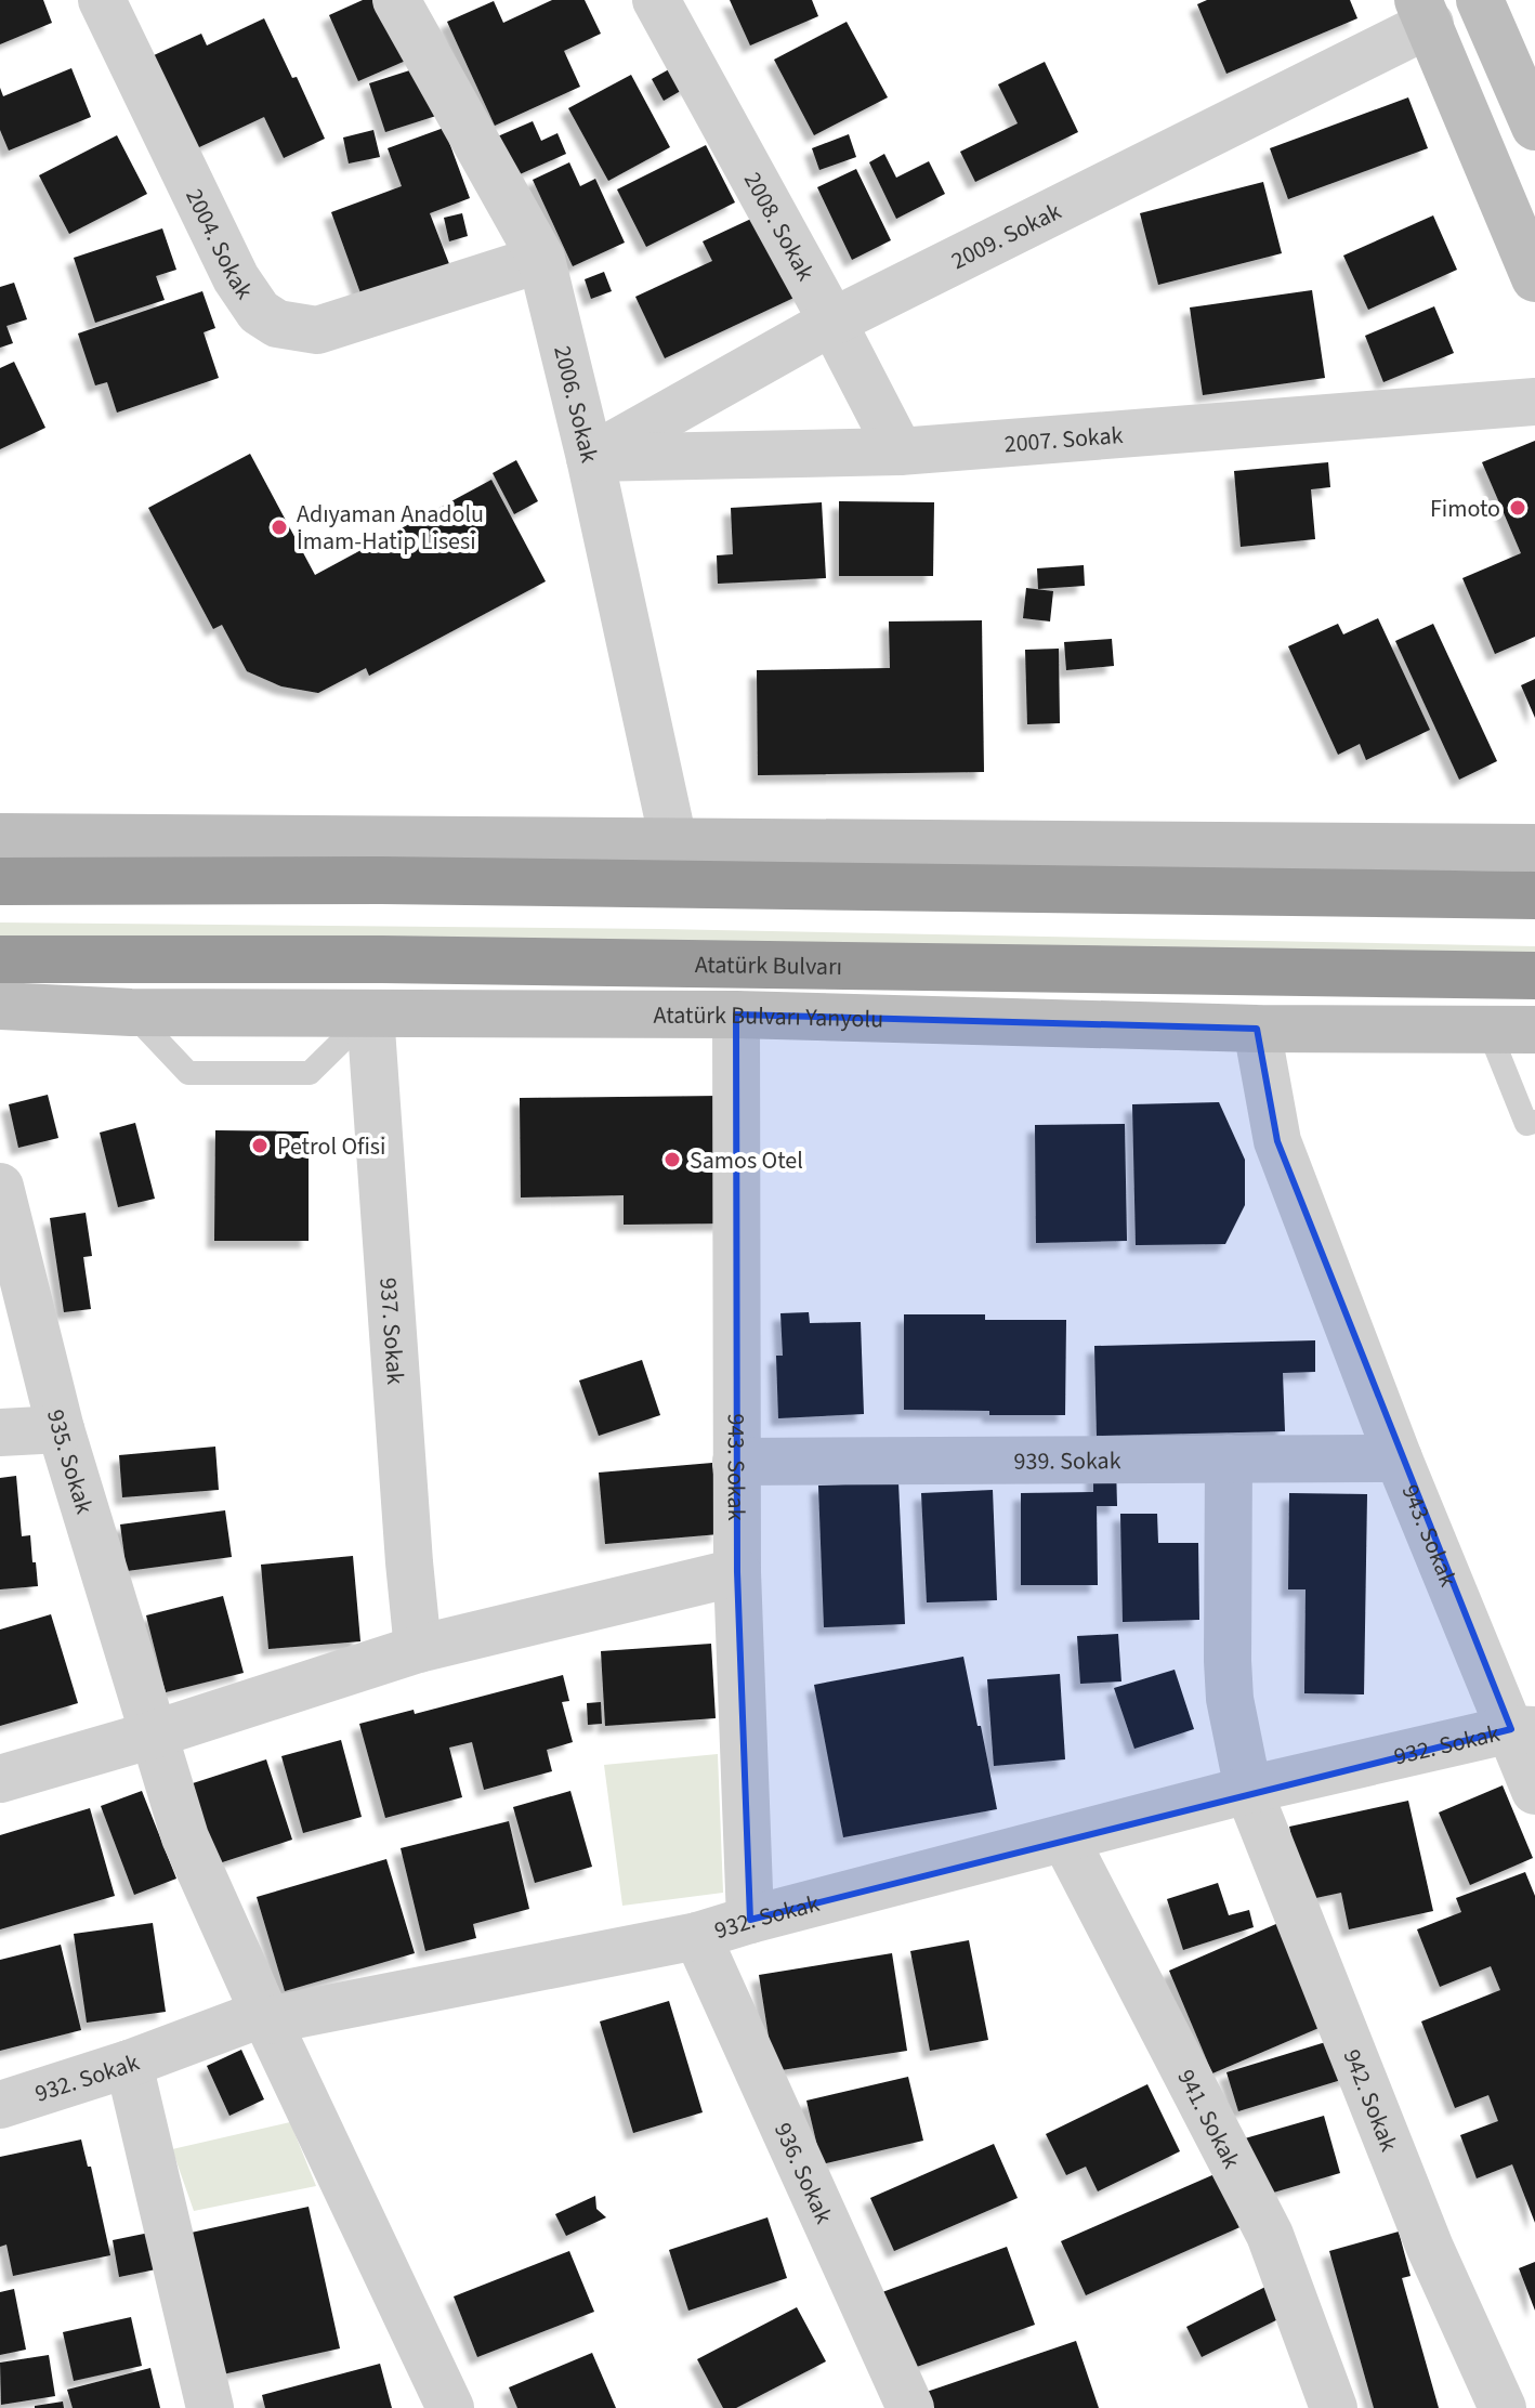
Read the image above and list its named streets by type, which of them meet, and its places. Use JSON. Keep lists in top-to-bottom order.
{
  "streets": {
    "highway": ["Atatürk Bulvarı"],
    "street": [
      "2008. Sokak",
      "2009. Sokak",
      "2004. Sokak",
      "2006. Sokak",
      "2007. Sokak",
      "Atatürk Bulvarı Yanyolu",
      "937. Sokak",
      "939. Sokak",
      "935. Sokak",
      "943. Sokak",
      "932. Sokak",
      "942. Sokak",
      "941. Sokak",
      "936. Sokak"
    ]
  },
  "crossings": [
    ["2008. Sokak", "2009. Sokak"],
    ["2008. Sokak", "2007. Sokak"],
    ["2009. Sokak", "2006. Sokak"],
    ["2009. Sokak", "2007. Sokak"],
    ["2004. Sokak", "2006. Sokak"],
    ["2006. Sokak", "2007. Sokak"],
    ["Atatürk Bulvarı Yanyolu", "937. Sokak"],
    ["Atatürk Bulvarı Yanyolu", "943. Sokak"],
    ["939. Sokak", "943. Sokak"],
    ["939. Sokak", "942. Sokak"],
    ["935. Sokak", "932. Sokak"],
    ["943. Sokak", "932. Sokak"],
    ["932. Sokak", "942. Sokak"],
    ["932. Sokak", "941. Sokak"],
    ["932. Sokak", "936. Sokak"]
  ],
  "places": [
    "Fimoto",
    "Adıyaman Anadolu İmam-Hatip Lisesi",
    "Petrol Ofisi",
    "Samos Otel"
  ]
}
